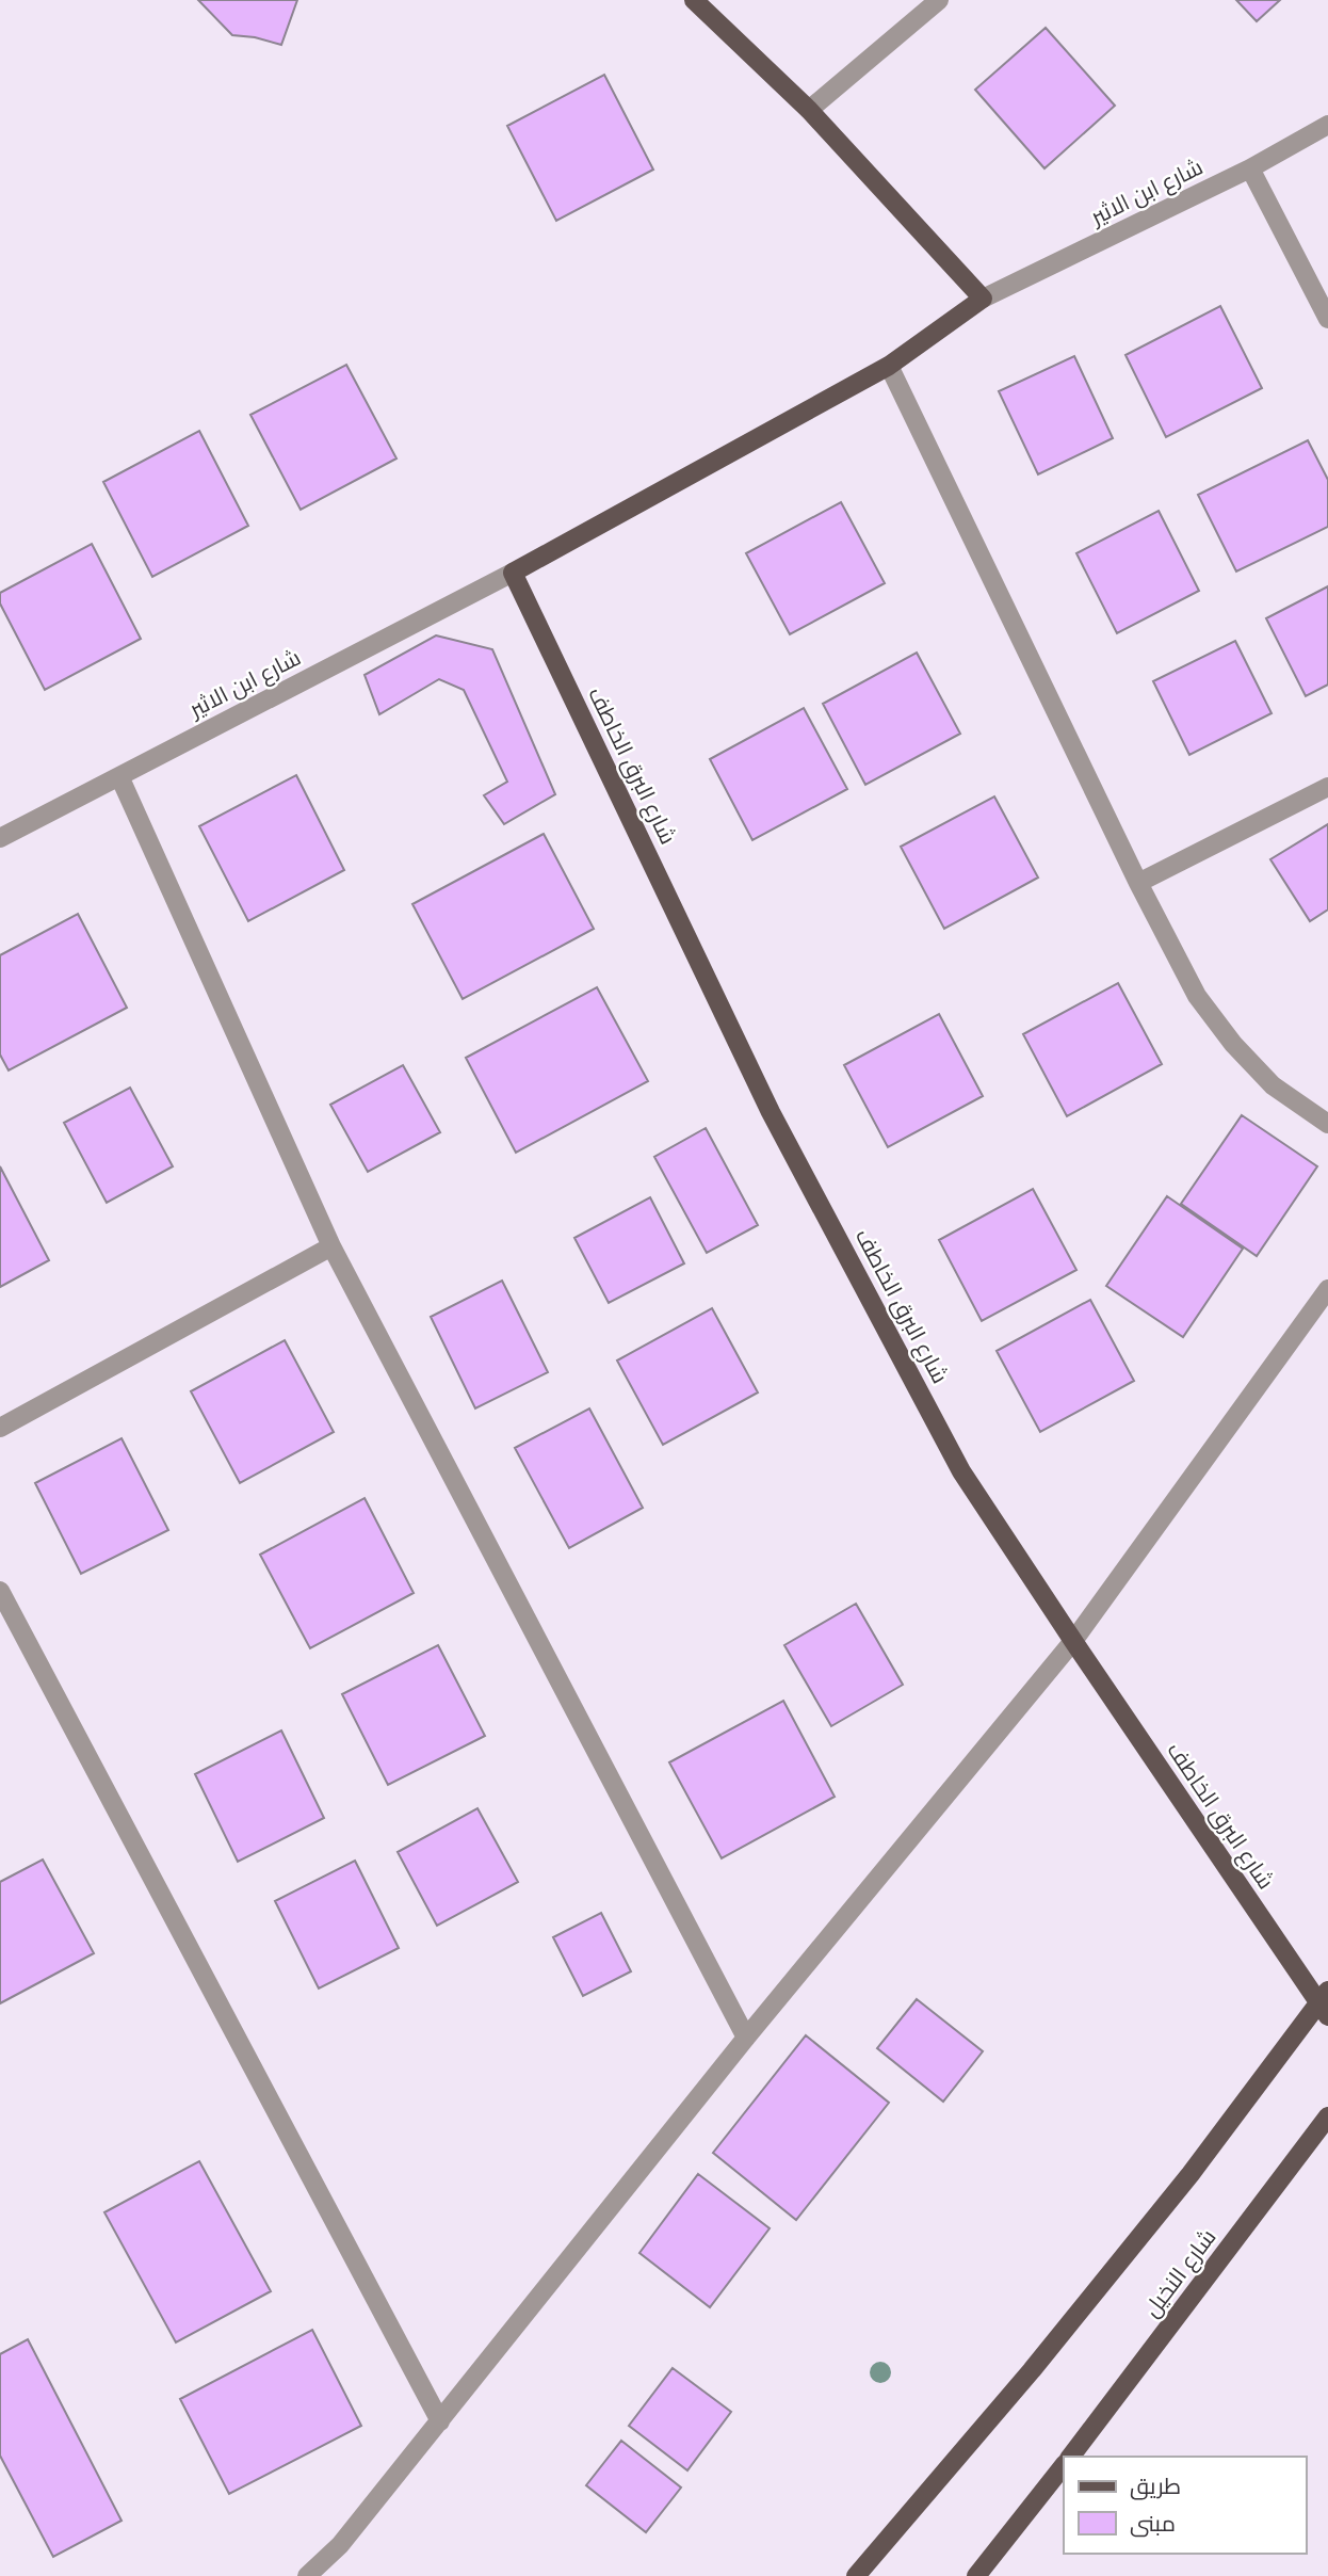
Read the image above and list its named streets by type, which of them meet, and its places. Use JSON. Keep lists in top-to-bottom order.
{
  "streets": {
    "main road": ["شارع البرق الخاطف", "شارع النخيل"],
    "street": ["شارع ابن الاثير"]
  },
  "crossings": [
    ["شارع ابن الاثير", "شارع البرق الخاطف"]
  ],
  "legend": ["طريق", "مبنى"]
}
